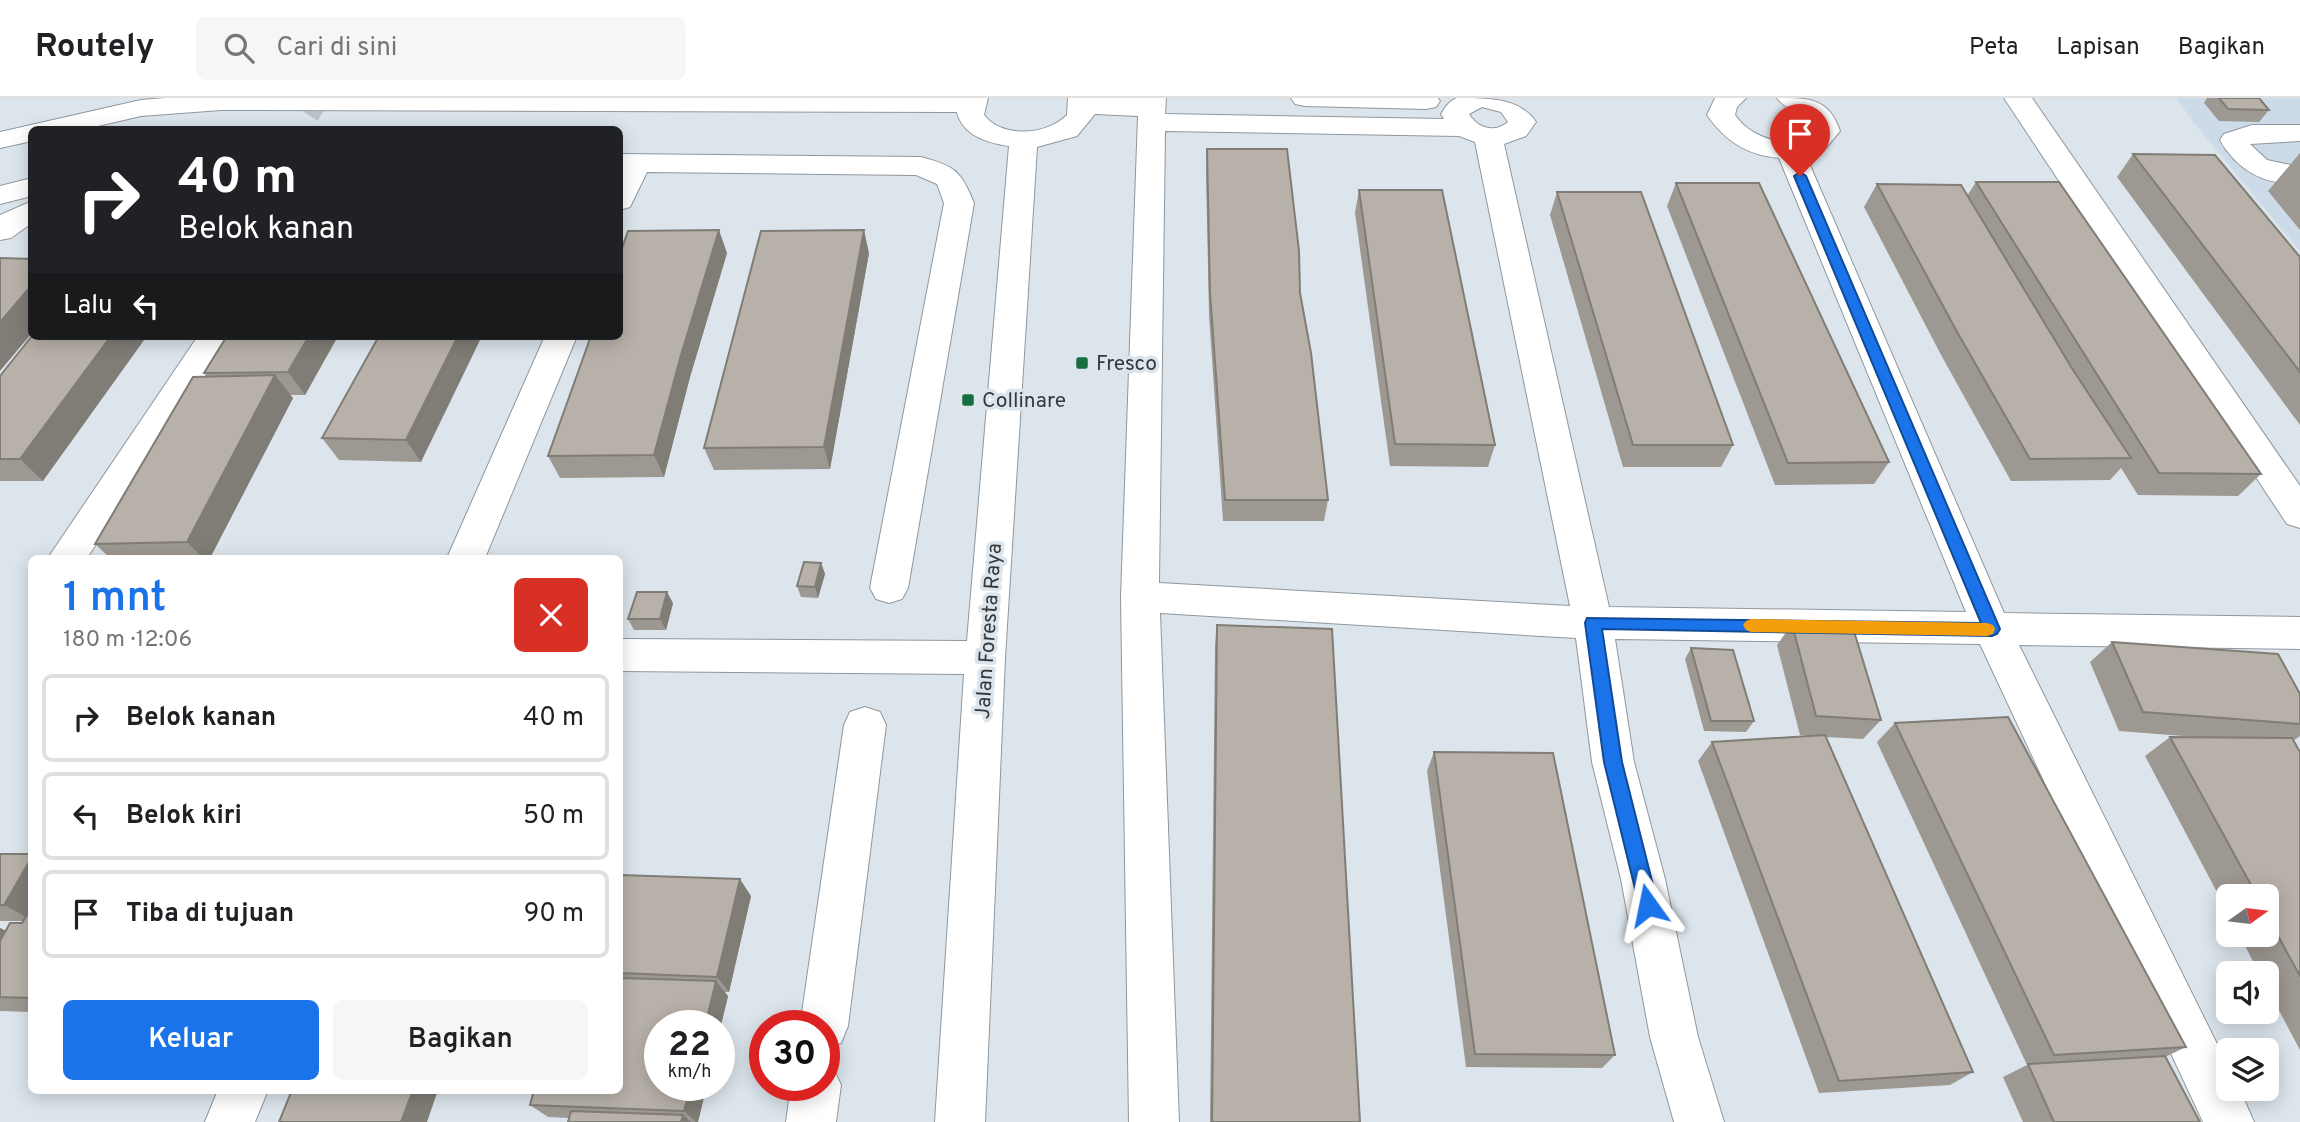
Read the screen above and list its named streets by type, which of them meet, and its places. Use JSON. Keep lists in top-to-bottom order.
{
  "streets": {
    "street": ["Jalan Foresta Raya"]
  },
  "places": {
    "transit": ["Fresco", "Collinare"]
  },
  "north": "right",
  "page": {
    "header": "Routely",
    "search": "Cari di sini",
    "nav": ["Peta", "Lapisan", "Bagikan"],
    "turn": ["40 m", "Belok kanan"],
    "then": "Lalu",
    "heading": ["1 mnt", "180 m · 12:06"],
    "list": [
      {
        "name": "Belok kanan",
        "value": "40 m"
      },
      {
        "name": "Belok kiri",
        "value": "50 m"
      },
      {
        "name": "Tiba di tujuan",
        "value": "90 m"
      }
    ],
    "buttons": ["Keluar", "Bagikan"],
    "speed": "22 km/h",
    "limit": "30"
  }
}
